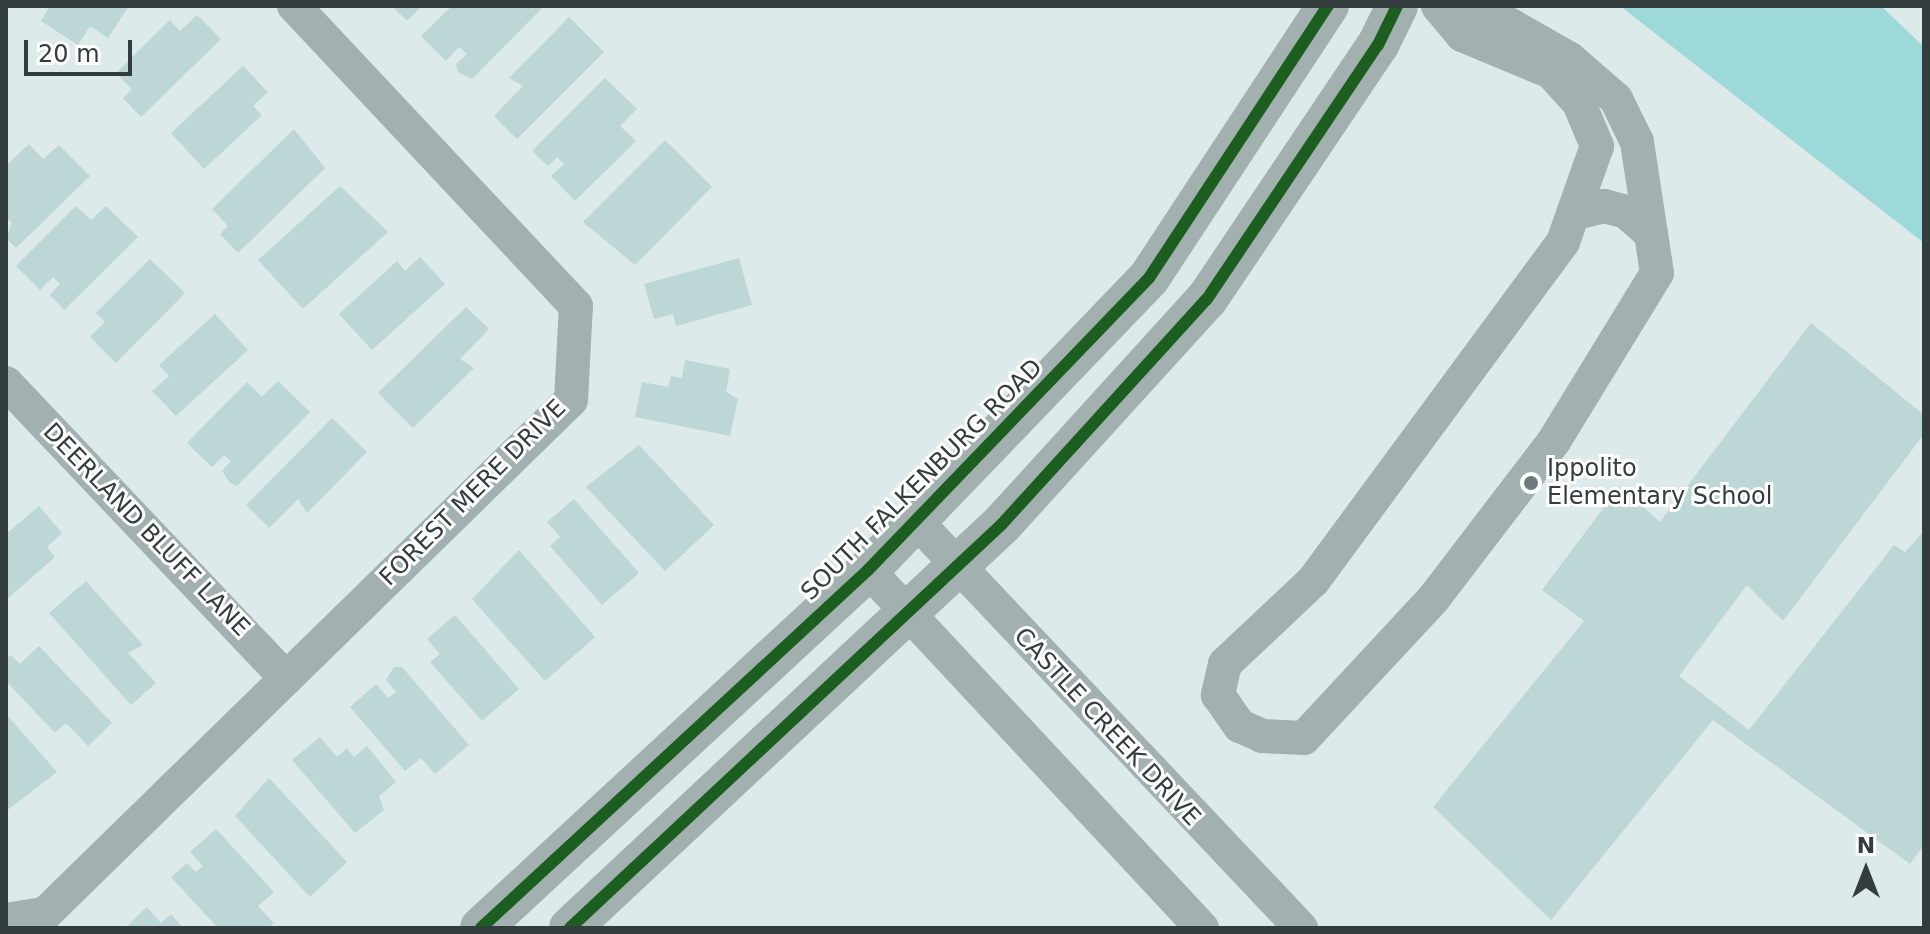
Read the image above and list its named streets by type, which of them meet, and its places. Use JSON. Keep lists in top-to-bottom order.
{
  "streets": {
    "street": [
      "SOUTH FALKENBURG ROAD",
      "FOREST MERE DRIVE",
      "DEERLAND BLUFF LANE",
      "CASTLE CREEK DRIVE"
    ]
  },
  "crossings": [
    ["SOUTH FALKENBURG ROAD", "CASTLE CREEK DRIVE"],
    ["FOREST MERE DRIVE", "DEERLAND BLUFF LANE"]
  ],
  "places": ["Ippolito Elementary School"],
  "scale_bar": "20 m",
  "north": "top"
}
